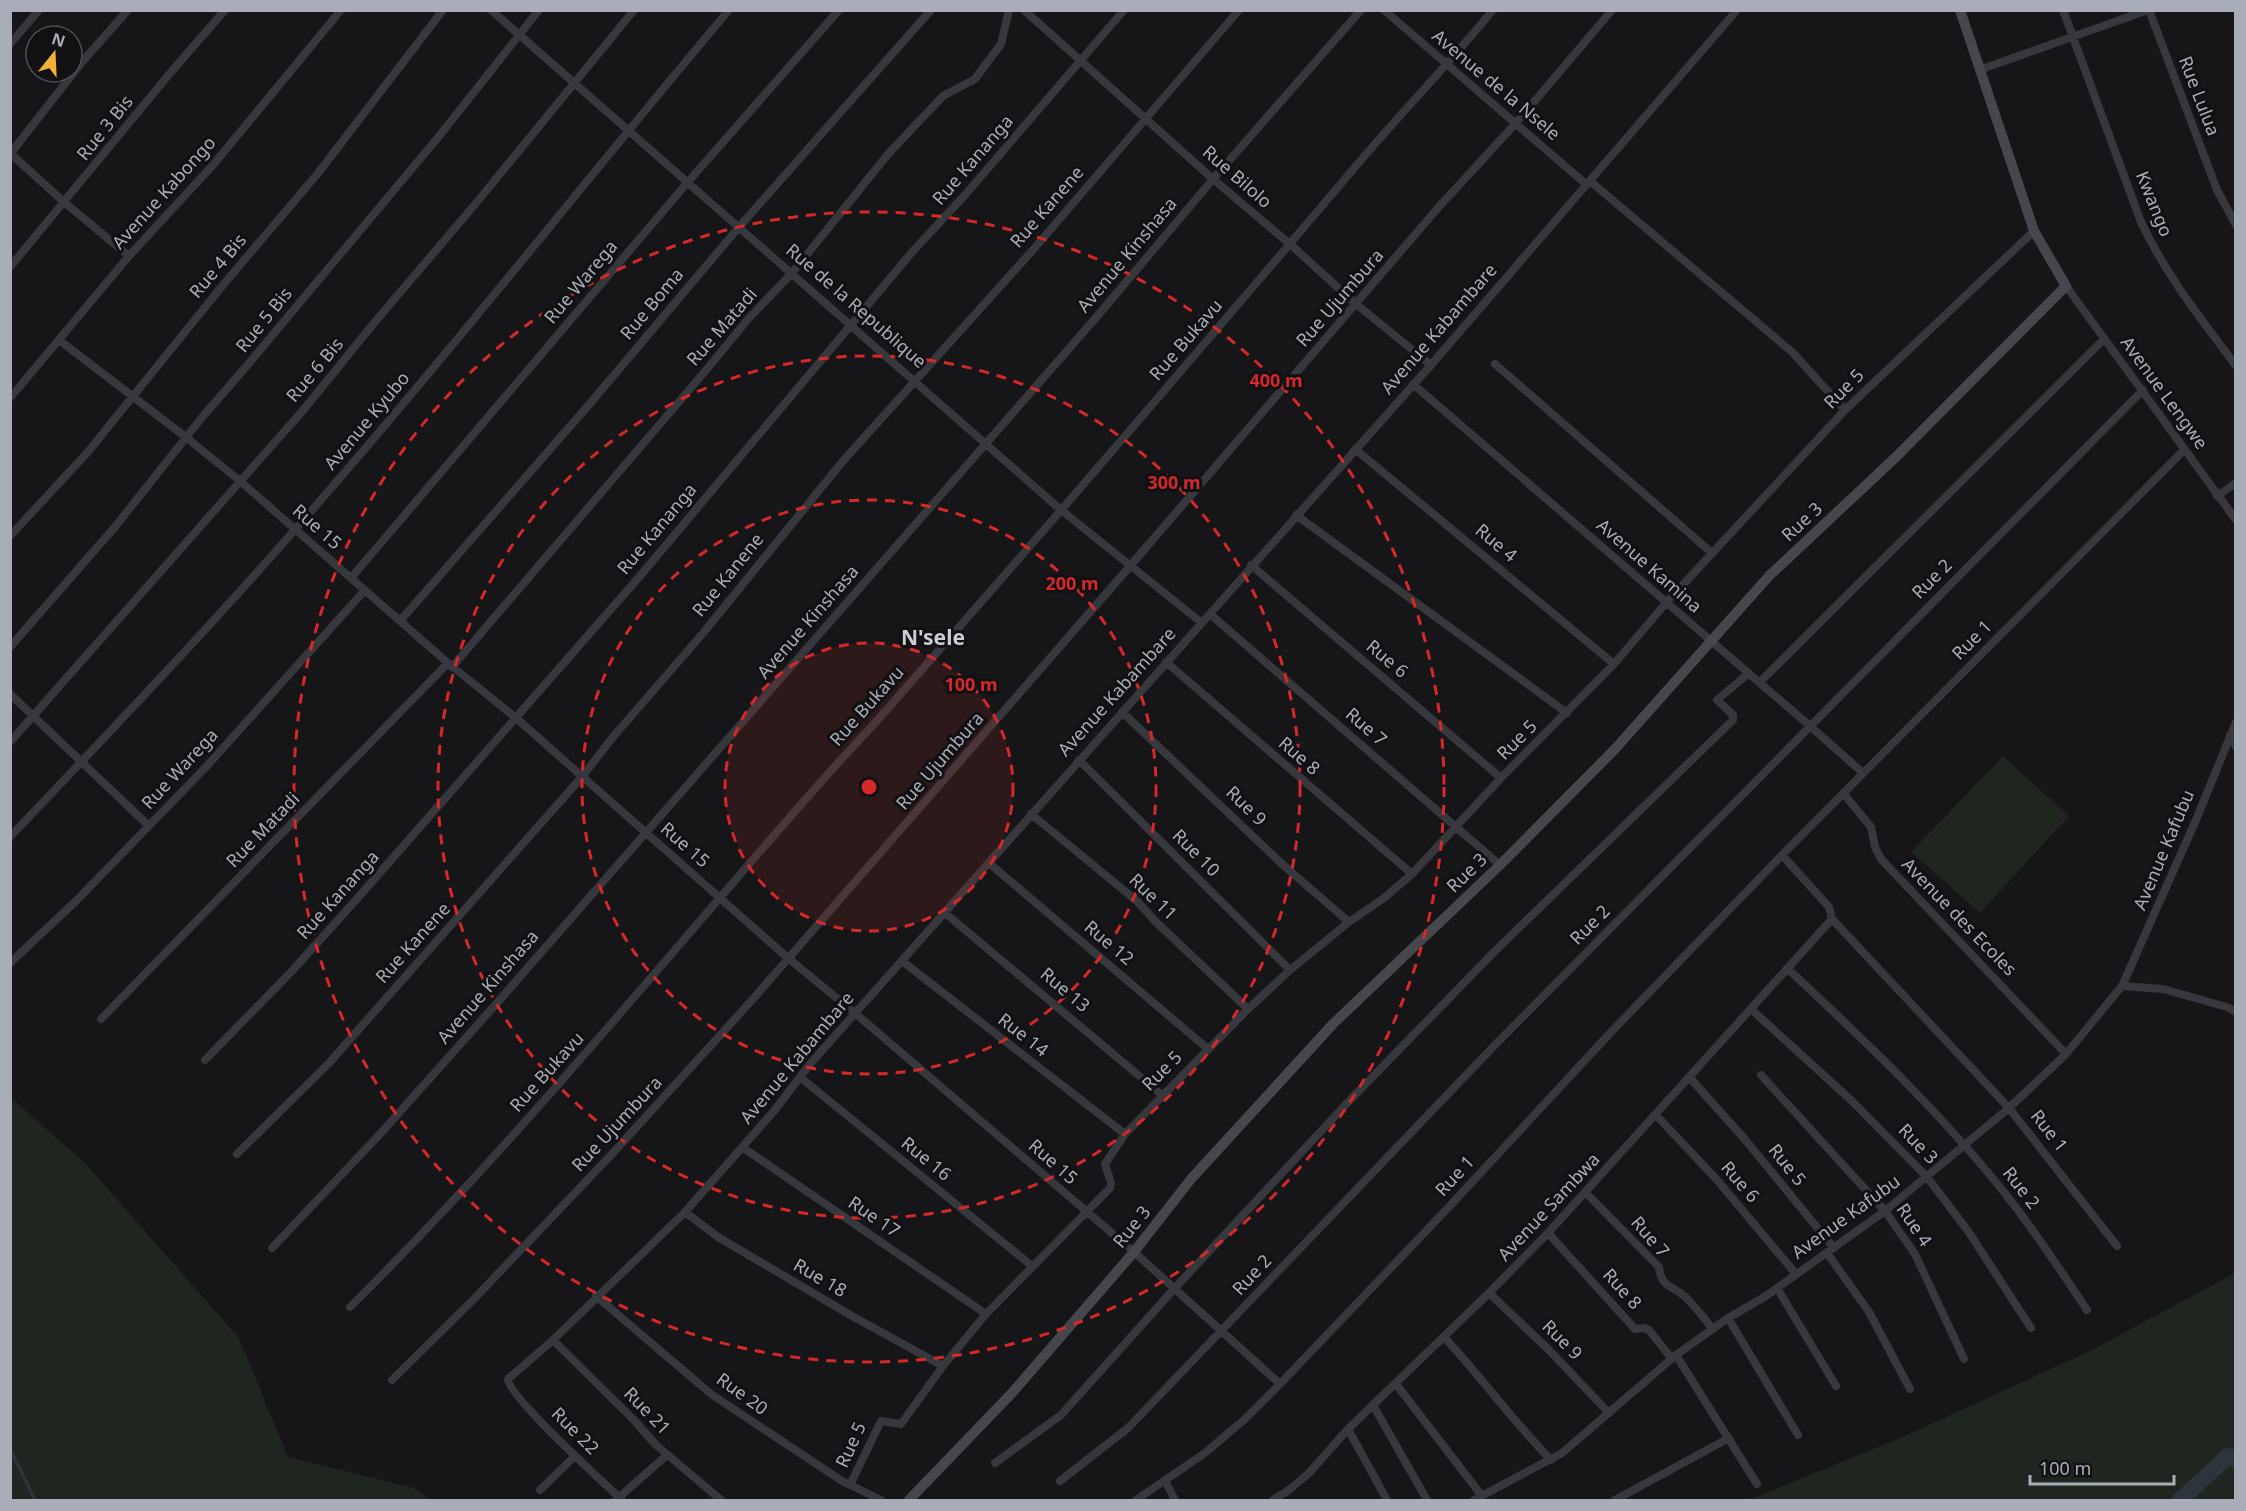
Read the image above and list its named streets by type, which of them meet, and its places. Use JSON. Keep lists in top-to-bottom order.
{
  "streets": {
    "street": [
      "Avenue de la Nsele",
      "Rue Lulua",
      "Rue 3 Bis",
      "Rue Kananga",
      "Rue Bilolo",
      "Avenue Kabongo",
      "Kwango",
      "Rue Kanene",
      "Avenue Kinshasa",
      "Rue 4 Bis",
      "Rue Warega",
      "Rue Ujumbura",
      "Rue Boma",
      "Rue de la Republique",
      "Rue 5 Bis",
      "Rue Matadi",
      "Avenue Kabambare",
      "Rue Bukavu",
      "Rue 6 Bis",
      "Rue 5",
      "Avenue Lengwe",
      "Avenue Kyubo",
      "Rue 3",
      "Rue 15",
      "Rue 4",
      "Avenue Kamina",
      "Rue 2",
      "Rue 1",
      "Rue 6",
      "Rue 7",
      "Rue 8",
      "Rue 9",
      "Avenue Kafubu",
      "Rue 10",
      "Rue 11",
      "Avenue des Ecoles",
      "Rue 12",
      "Rue 13",
      "Rue 14",
      "Rue 16",
      "Avenue Sambwa",
      "Rue 17",
      "Rue 18",
      "Rue 20",
      "Rue 21",
      "Rue 22"
    ]
  },
  "crossings": [
    ["Avenue de la Nsele", "Rue Ujumbura"],
    ["Avenue de la Nsele", "Avenue Kabambare"],
    ["Avenue de la Nsele", "Rue Bukavu"],
    ["Avenue de la Nsele", "Rue 5"],
    ["Rue Kananga", "Rue Bilolo"],
    ["Rue Kananga", "Rue de la Republique"],
    ["Rue Kananga", "Rue 15"],
    ["Rue Bilolo", "Rue Kanene"],
    ["Rue Bilolo", "Avenue Kinshasa"],
    ["Rue Bilolo", "Rue Ujumbura"],
    ["Rue Bilolo", "Avenue Kabambare"],
    ["Rue Bilolo", "Rue Bukavu"],
    ["Avenue Kabongo", "Rue 15"],
    ["Rue Kanene", "Rue de la Republique"],
    ["Rue Kanene", "Rue 15"],
    ["Avenue Kinshasa", "Rue de la Republique"],
    ["Avenue Kinshasa", "Rue 15"],
    ["Rue 4 Bis", "Rue 15"],
    ["Rue Warega", "Rue de la Republique"],
    ["Rue Warega", "Rue 15"],
    ["Rue Ujumbura", "Rue de la Republique"],
    ["Rue Ujumbura", "Rue 15"],
    ["Rue Boma", "Rue de la Republique"],
    ["Rue Boma", "Rue 15"],
    ["Rue de la Republique", "Rue 5 Bis"],
    ["Rue de la Republique", "Rue Matadi"],
    ["Rue de la Republique", "Avenue Kabambare"],
    ["Rue de la Republique", "Rue Bukavu"],
    ["Rue de la Republique", "Rue 6 Bis"],
    ["Rue de la Republique", "Avenue Kyubo"],
    ["Rue 5 Bis", "Rue 15"],
    ["Rue Matadi", "Rue 15"],
    ["Avenue Kabambare", "Rue 5"],
    ["Avenue Kabambare", "Rue 15"],
    ["Avenue Kabambare", "Rue 4"],
    ["Avenue Kabambare", "Avenue Kamina"],
    ["Avenue Kabambare", "Rue 6"],
    ["Avenue Kabambare", "Rue 7"],
    ["Avenue Kabambare", "Rue 8"],
    ["Avenue Kabambare", "Rue 9"],
    ["Avenue Kabambare", "Rue 10"],
    ["Avenue Kabambare", "Rue 11"],
    ["Avenue Kabambare", "Rue 12"],
    ["Avenue Kabambare", "Rue 13"],
    ["Avenue Kabambare", "Rue 14"],
    ["Avenue Kabambare", "Rue 16"],
    ["Avenue Kabambare", "Rue 17"],
    ["Avenue Kabambare", "Rue 18"],
    ["Avenue Kabambare", "Rue 20"],
    ["Avenue Kabambare", "Rue 21"],
    ["Avenue Kabambare", "Rue 22"],
    ["Rue Bukavu", "Rue 15"],
    ["Rue 6 Bis", "Rue 15"],
    ["Rue 5", "Rue 15"],
    ["Rue 5", "Rue 4"],
    ["Rue 5", "Avenue Kamina"],
    ["Rue 5", "Rue 6"],
    ["Rue 5", "Rue 7"],
    ["Rue 5", "Rue 8"],
    ["Rue 5", "Rue 9"],
    ["Rue 5", "Avenue Kafubu"],
    ["Rue 5", "Rue 10"],
    ["Rue 5", "Rue 11"],
    ["Rue 5", "Rue 12"],
    ["Rue 5", "Rue 13"],
    ["Rue 5", "Rue 14"],
    ["Rue 5", "Rue 16"],
    ["Rue 5", "Avenue Sambwa"],
    ["Rue 5", "Rue 17"],
    ["Rue 5", "Rue 18"],
    ["Rue 5", "Rue 20"],
    ["Avenue Lengwe", "Rue 3"],
    ["Avenue Lengwe", "Rue 2"],
    ["Avenue Lengwe", "Rue 1"],
    ["Avenue Kyubo", "Rue 15"],
    ["Rue 3", "Rue 15"],
    ["Rue 3", "Avenue Kamina"],
    ["Rue 3", "Rue 7"],
    ["Rue 3", "Avenue Kafubu"],
    ["Rue 3", "Avenue Sambwa"],
    ["Rue 15", "Rue 2"],
    ["Rue 15", "Rue 1"],
    ["Rue 4", "Avenue Kafubu"],
    ["Avenue Kamina", "Rue 2"],
    ["Avenue Kamina", "Rue 1"],
    ["Rue 2", "Avenue Kafubu"],
    ["Rue 2", "Avenue Sambwa"],
    ["Rue 1", "Avenue Kafubu"],
    ["Rue 1", "Avenue des Ecoles"],
    ["Rue 1", "Avenue Sambwa"],
    ["Rue 6", "Avenue Kafubu"],
    ["Rue 6", "Avenue Sambwa"],
    ["Rue 7", "Avenue Kafubu"],
    ["Rue 7", "Avenue Sambwa"],
    ["Rue 8", "Avenue Kafubu"],
    ["Rue 8", "Avenue Sambwa"],
    ["Rue 9", "Avenue Kafubu"],
    ["Rue 9", "Avenue Sambwa"],
    ["Avenue Kafubu", "Avenue des Ecoles"]
  ],
  "districts": ["N'sele"],
  "scale_bar": "100 m",
  "north": "top",
  "rings": [
    "400 m",
    "300 m",
    "200 m",
    "100 m"
  ]
}
